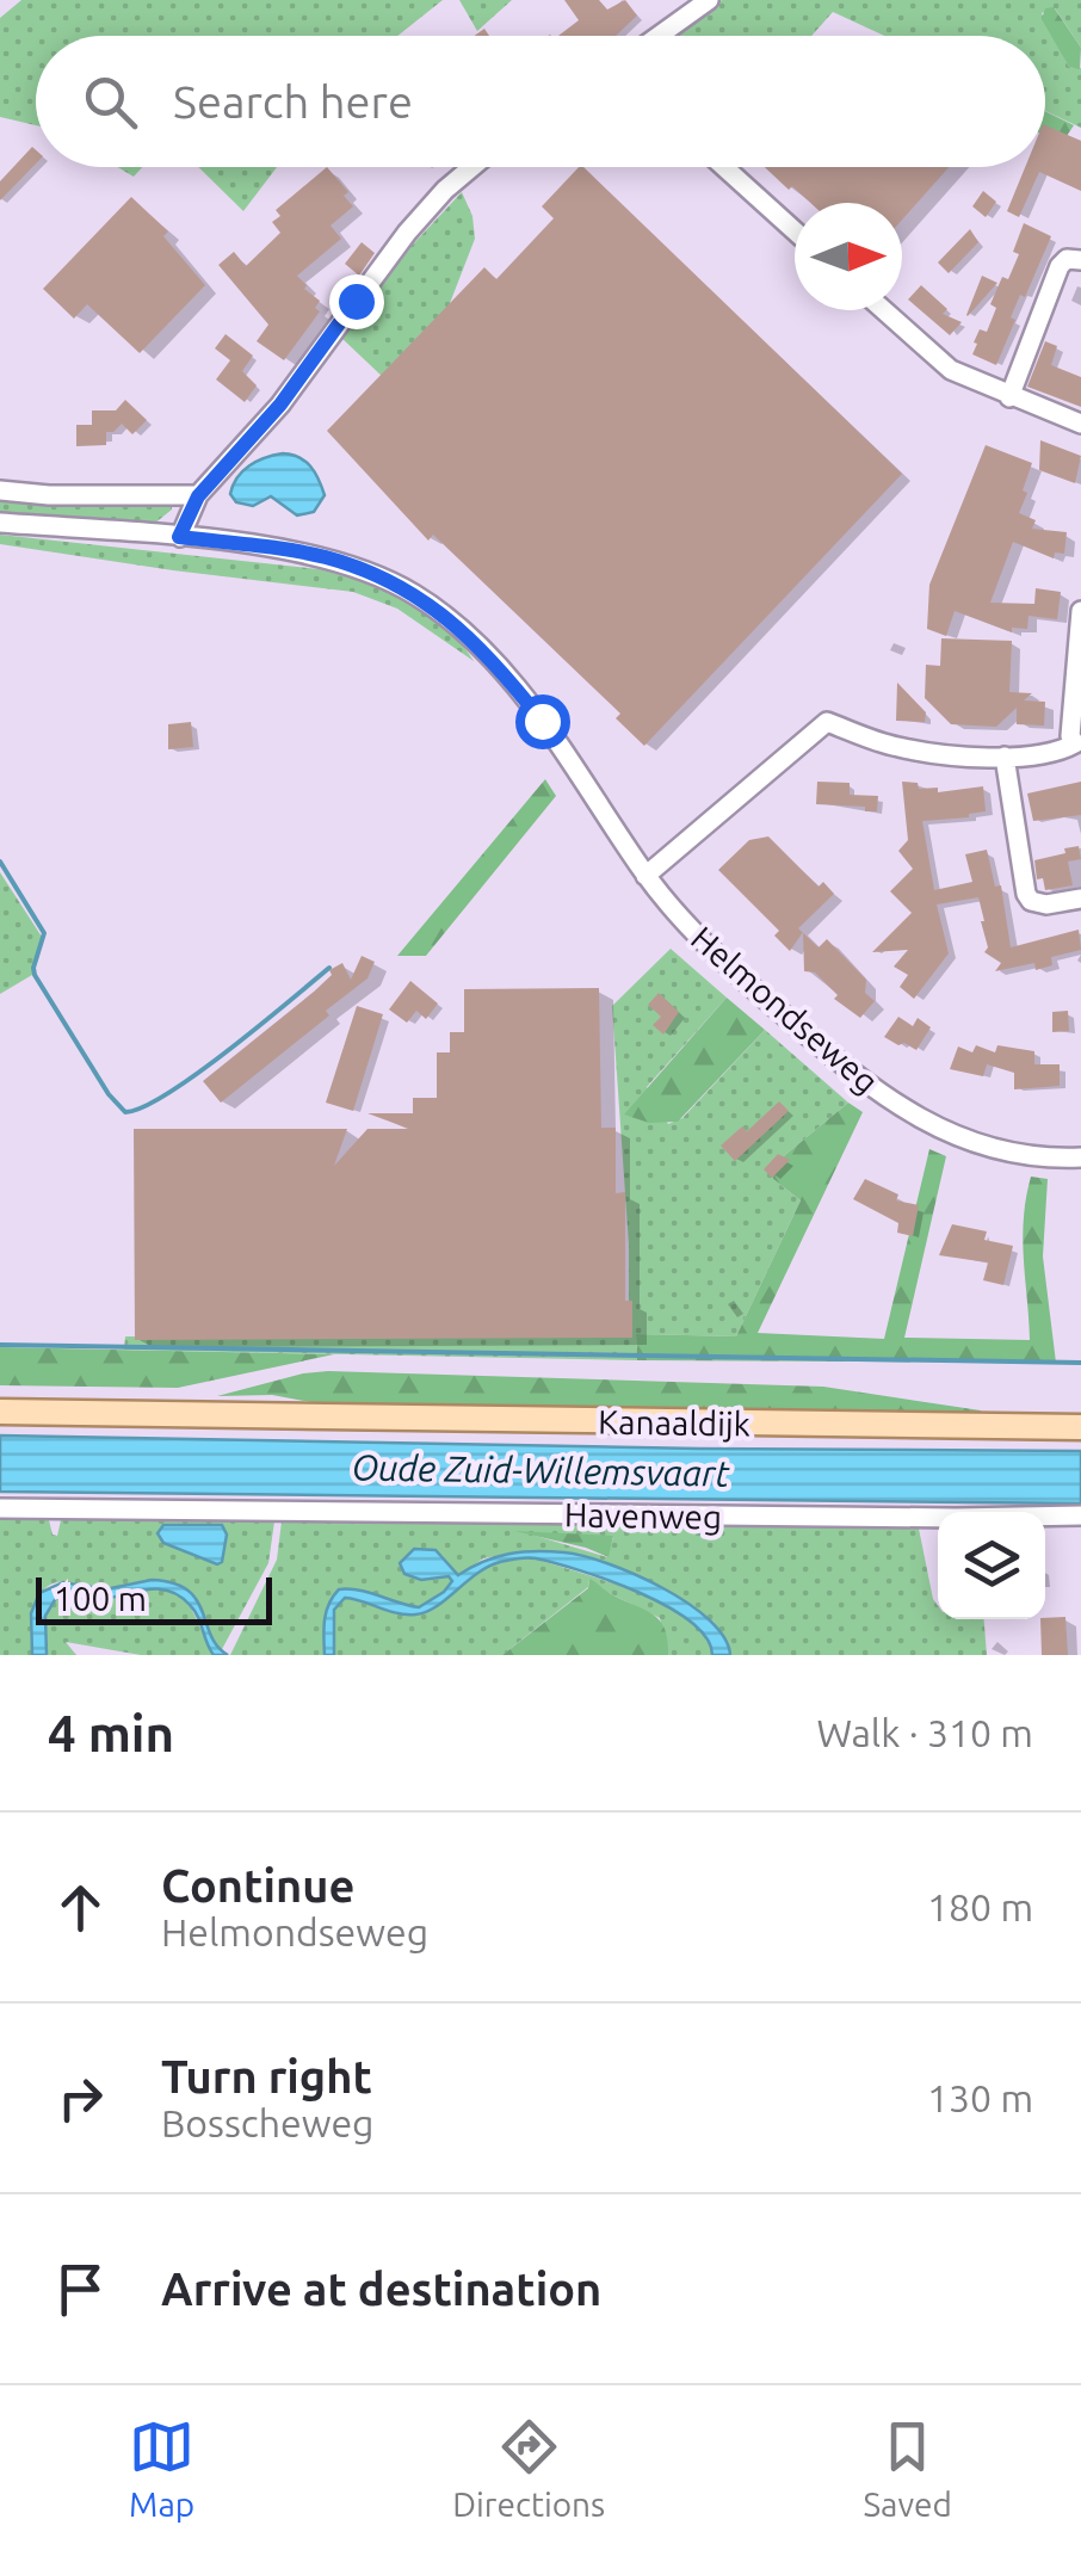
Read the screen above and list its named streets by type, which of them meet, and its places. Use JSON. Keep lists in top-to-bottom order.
{
  "streets": {
    "main road": ["Kanaaldijk"],
    "street": ["Helmondseweg", "Havenweg"]
  },
  "water": ["Oude Zuid-Willemsvaart"],
  "scale_bar": "100 m",
  "north": "right",
  "page": {
    "search": "Search here",
    "scale": "100 m",
    "heading": ["4 min", "Walk · 310 m"],
    "list": [
      ["Continue", "Helmondseweg", "180 m"],
      ["Turn right", "Bosscheweg", "130 m"],
      "Arrive at destination"
    ],
    "nav": ["Map", "Directions", "Saved"]
  }
}
